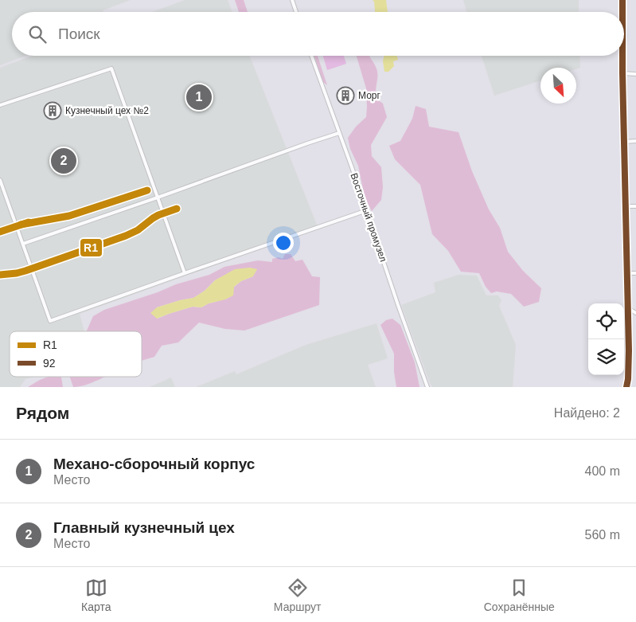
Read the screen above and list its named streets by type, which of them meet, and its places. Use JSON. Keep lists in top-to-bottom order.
{
  "streets": {
    "street": ["Восточный промузел"]
  },
  "places": {
    "building": ["Морг", "Кузнечный цех №2"]
  },
  "lines": ["transit line 92", "transit line R1"],
  "legend": ["R1", "92"],
  "north": "bottom right",
  "page": {
    "search": "Поиск",
    "pins": ["1", "2"],
    "heading": ["Рядом", "Найдено: 2"],
    "list": [
      {
        "mark": "1",
        "name": "Механо-сборочный корпус",
        "note": "Место",
        "value": "400 m"
      },
      {
        "mark": "2",
        "name": "Главный кузнечный цех",
        "note": "Место",
        "value": "560 m"
      }
    ],
    "nav": ["Карта", "Маршрут", "Сохранённые"]
  }
}
